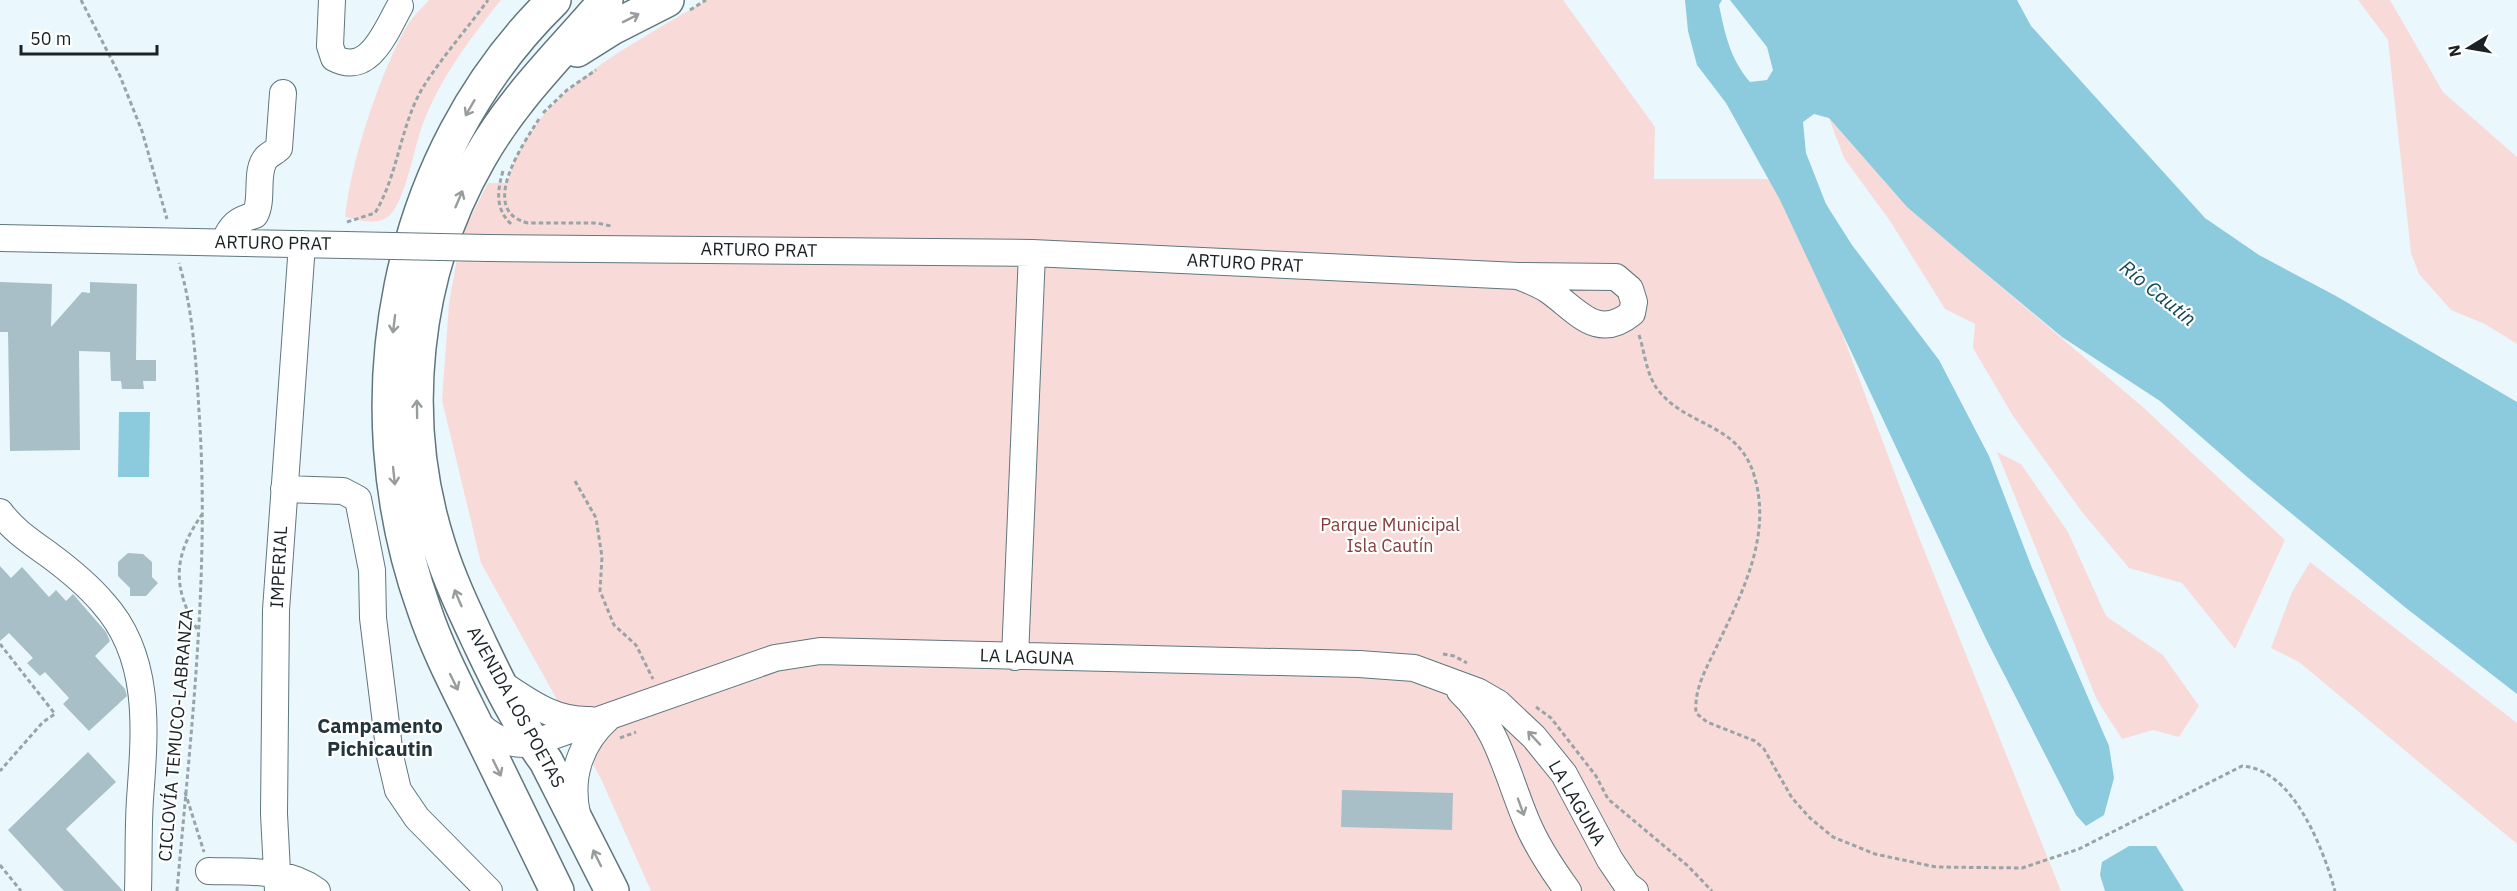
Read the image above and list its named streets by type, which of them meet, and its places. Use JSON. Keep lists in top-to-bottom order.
{
  "streets": {
    "main road": ["AVENIDA LOS POETAS"],
    "street": ["ARTURO PRAT", "IMPERIAL", "LA LAGUNA"],
    "path": ["CICLOVÍA TEMUCO-LABRANZA"]
  },
  "crossings": [
    ["ARTURO PRAT", "IMPERIAL"]
  ],
  "districts": ["Campamento Pichicautin"],
  "water": ["Río Cautín"],
  "parks": ["Parque Municipal Isla Cautín"],
  "scale_bar": "50 m",
  "north": "left"
}
